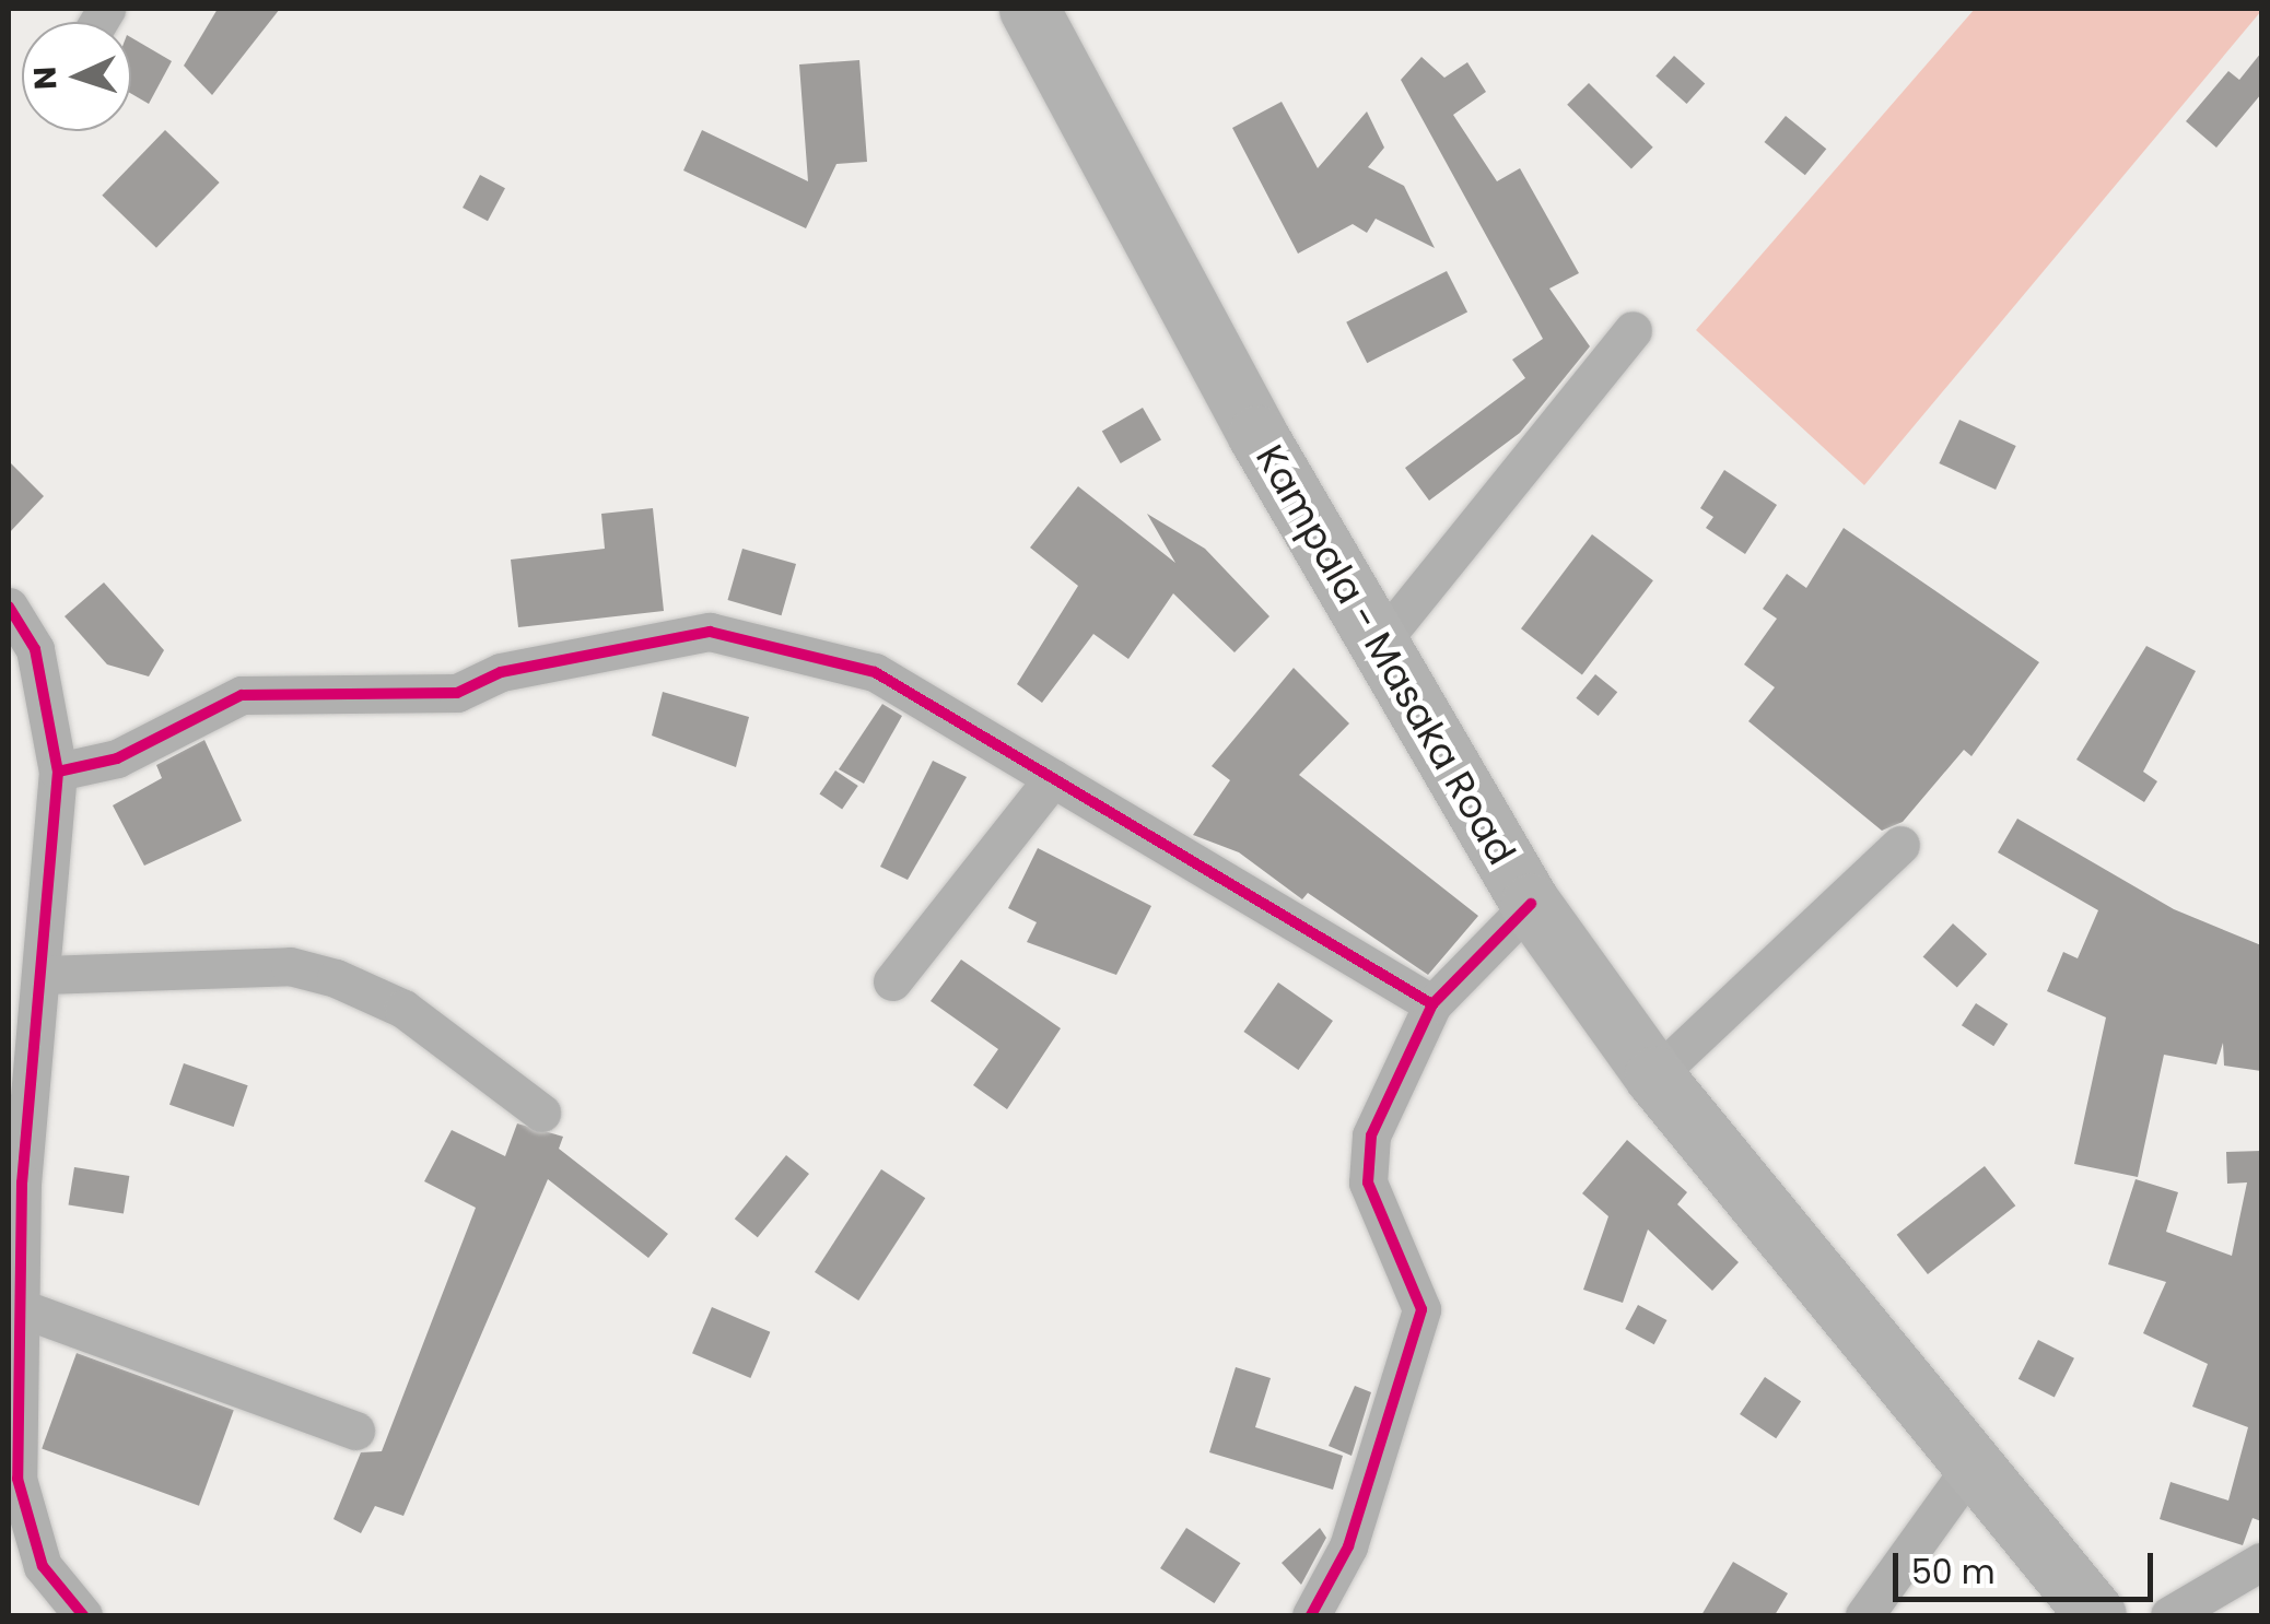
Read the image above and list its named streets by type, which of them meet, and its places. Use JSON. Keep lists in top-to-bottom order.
{
  "streets": {
    "main road": ["Kampala - Masaka Road"]
  },
  "scale_bar": "50 m",
  "north": "left"
}
